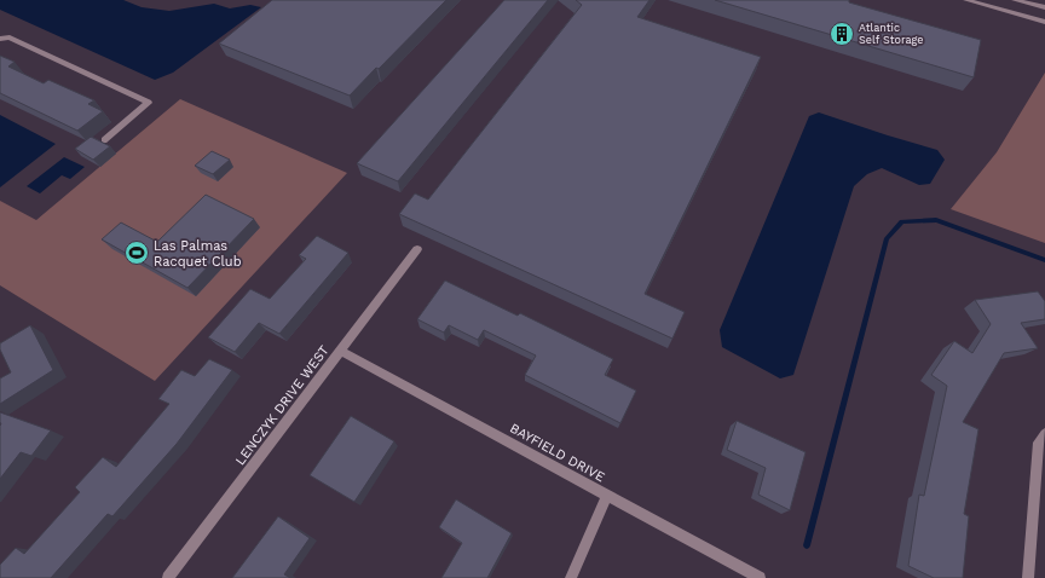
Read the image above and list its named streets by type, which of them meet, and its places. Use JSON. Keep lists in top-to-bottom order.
{
  "streets": {
    "street": ["LENCZYK DRIVE WEST", "BAYFIELD DRIVE"]
  },
  "crossings": [
    ["LENCZYK DRIVE WEST", "BAYFIELD DRIVE"]
  ],
  "places": {
    "building": ["Atlantic Self Storage"],
    "sports": ["Las Palmas Racquet Club"]
  }
}
